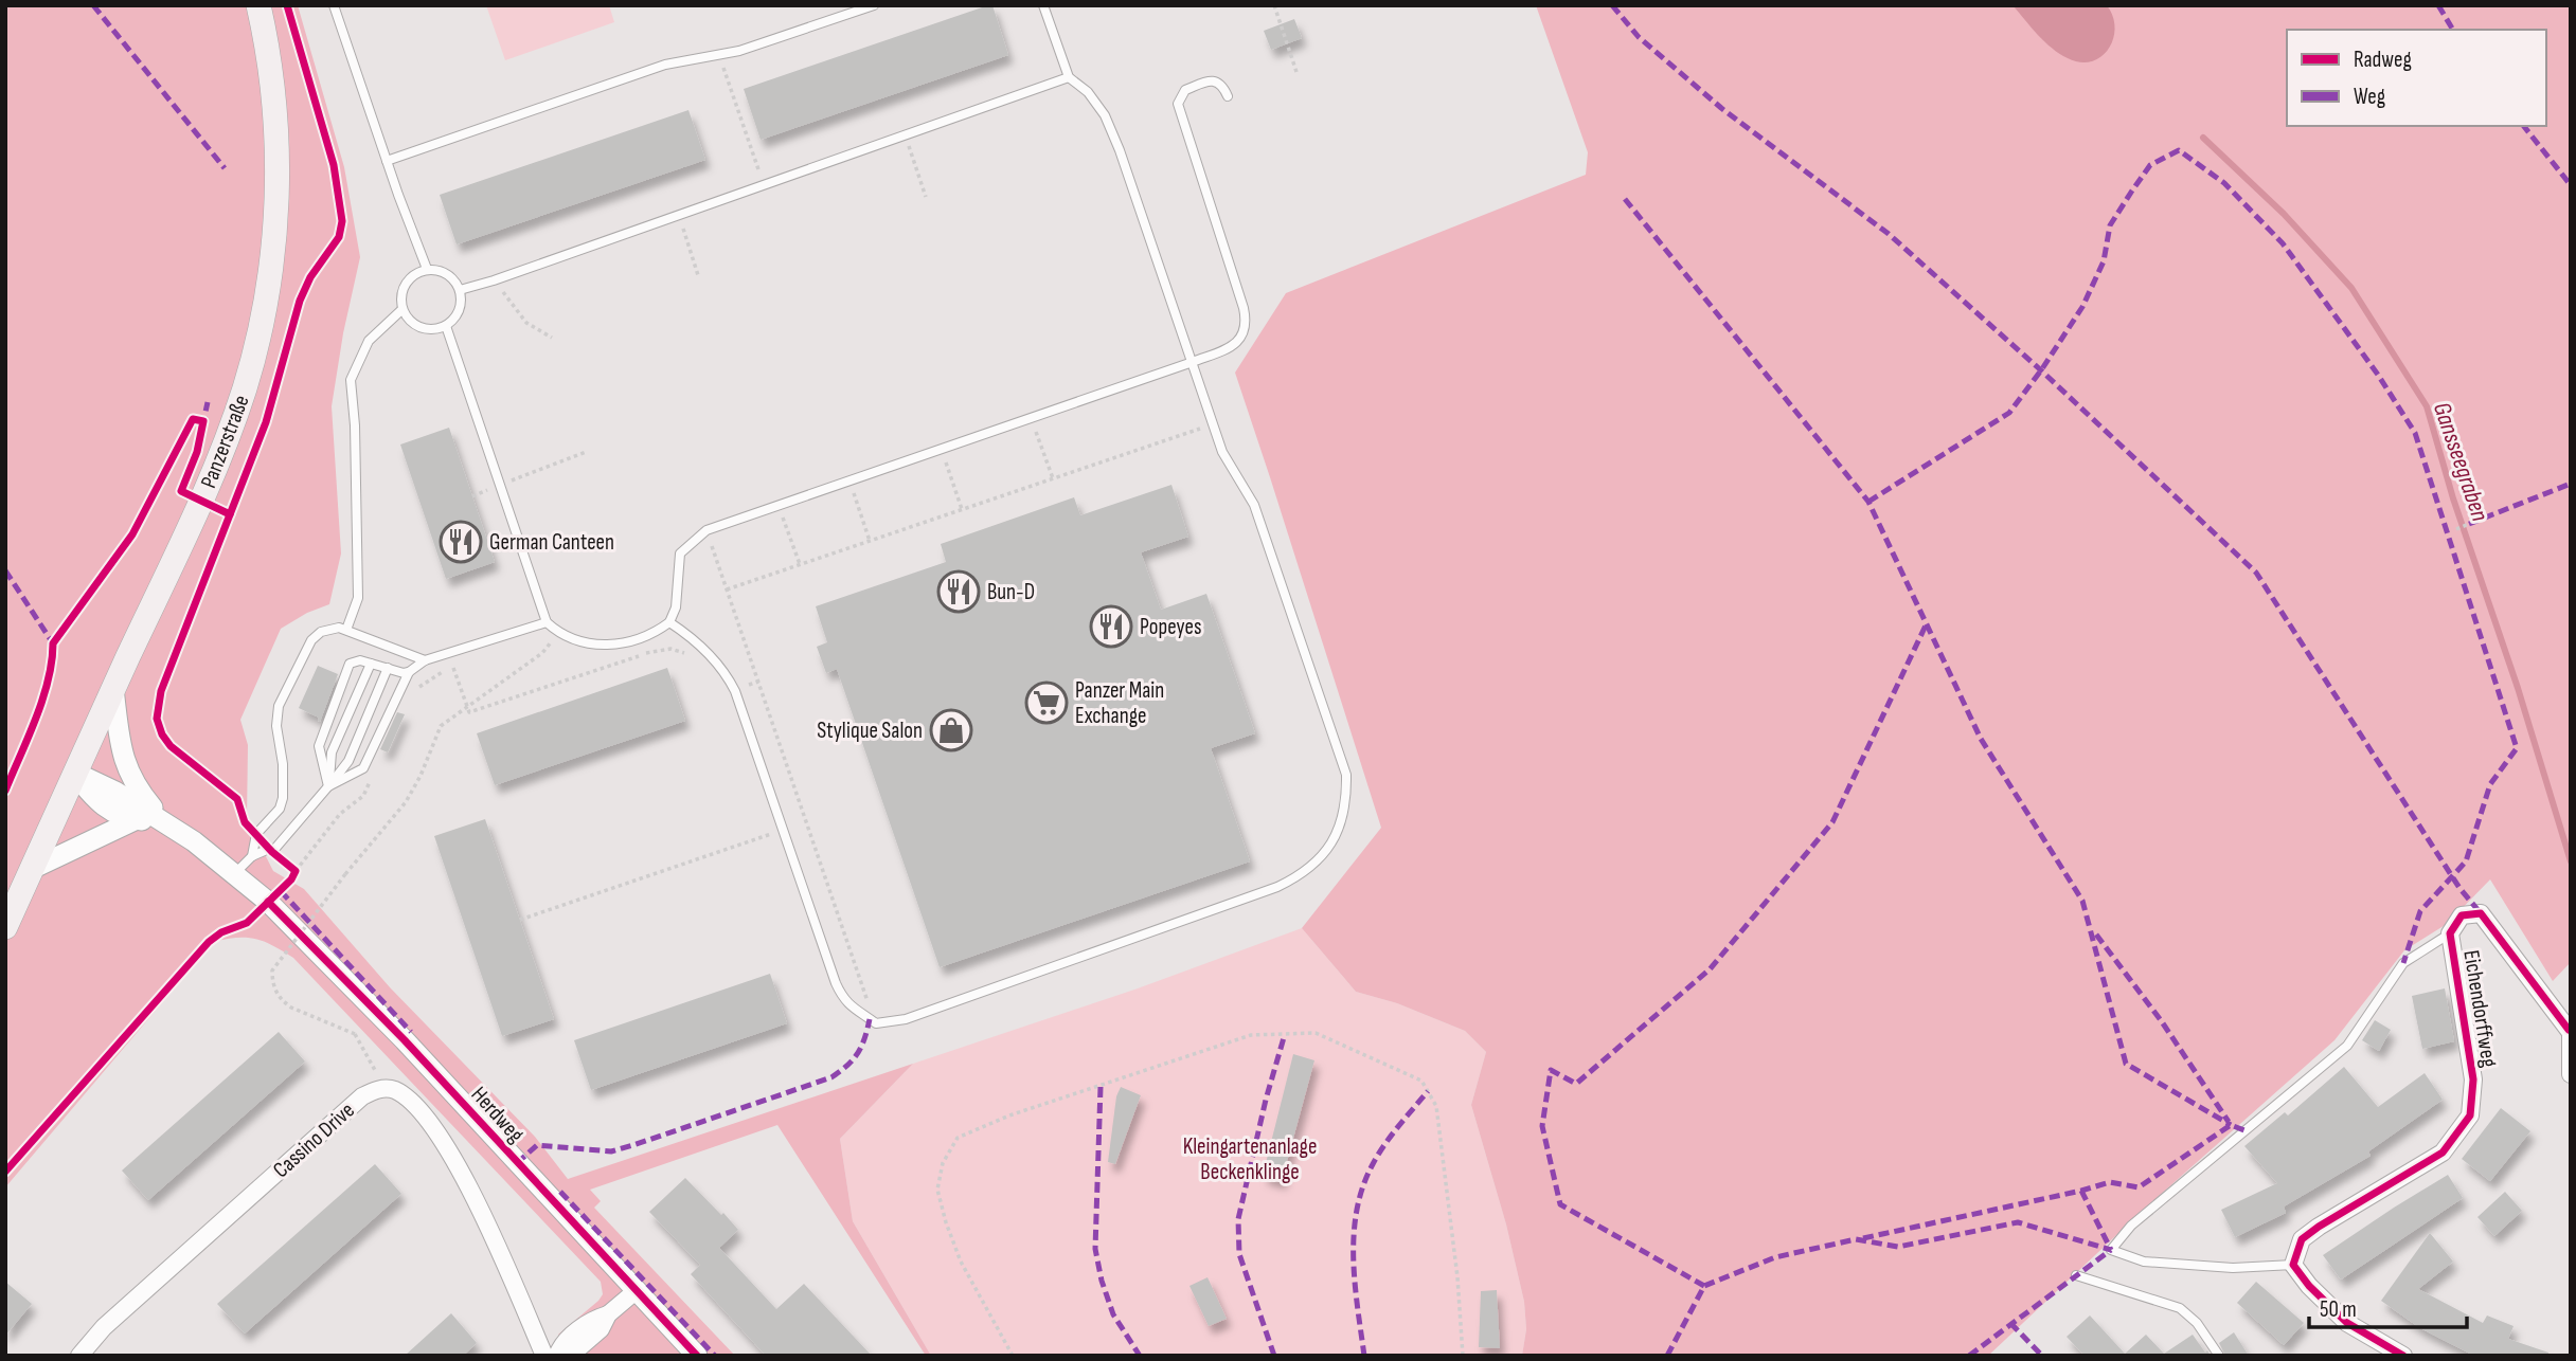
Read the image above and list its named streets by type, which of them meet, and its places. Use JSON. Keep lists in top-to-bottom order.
{
  "streets": {
    "main road": ["Panzerstraße"],
    "street": ["Eichendorffweg", "Herdweg", "Cassino Drive"]
  },
  "crossings": [
    ["Panzerstraße", "Herdweg"]
  ],
  "water": ["Gansseegraben"],
  "parks": ["Kleingartenanlage Beckenklinge"],
  "places": {
    "restaurant": ["German Canteen", "Bun-D", "Popeyes"],
    "supermarket": ["Panzer Main Exchange"],
    "shop": ["Stylique Salon"]
  },
  "legend": ["Radweg", "Weg"],
  "scale_bar": "50 m"
}
